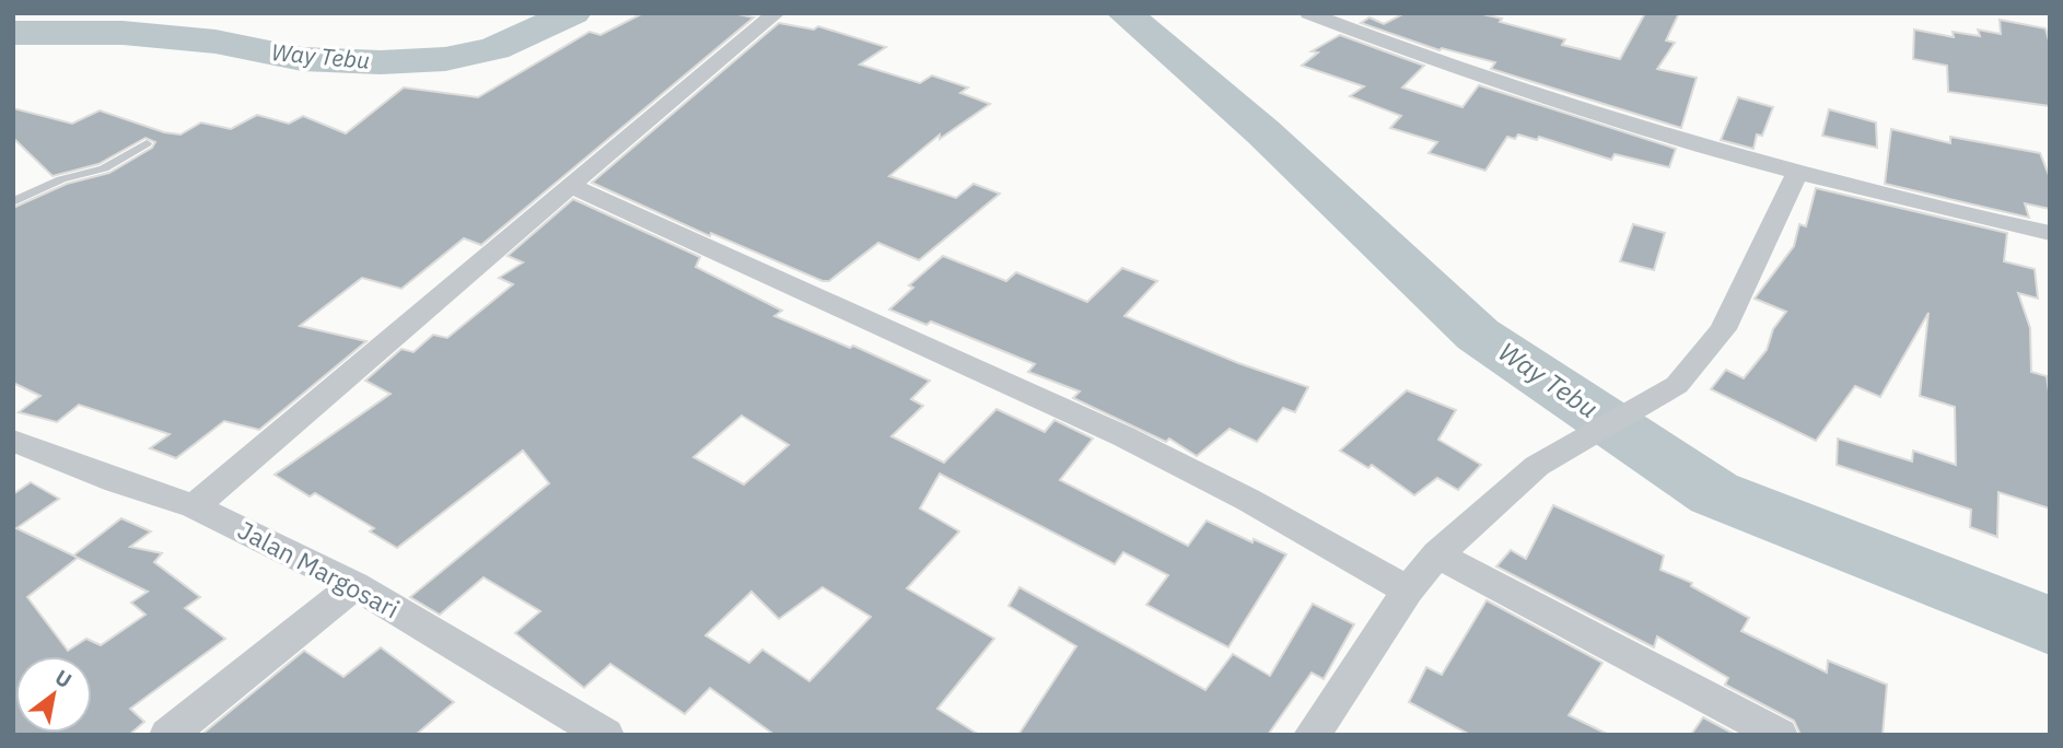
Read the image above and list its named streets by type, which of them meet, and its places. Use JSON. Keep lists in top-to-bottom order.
{
  "streets": {
    "street": ["Jalan Margosari"]
  },
  "water": ["Way Tebu"],
  "north": "top right"
}
